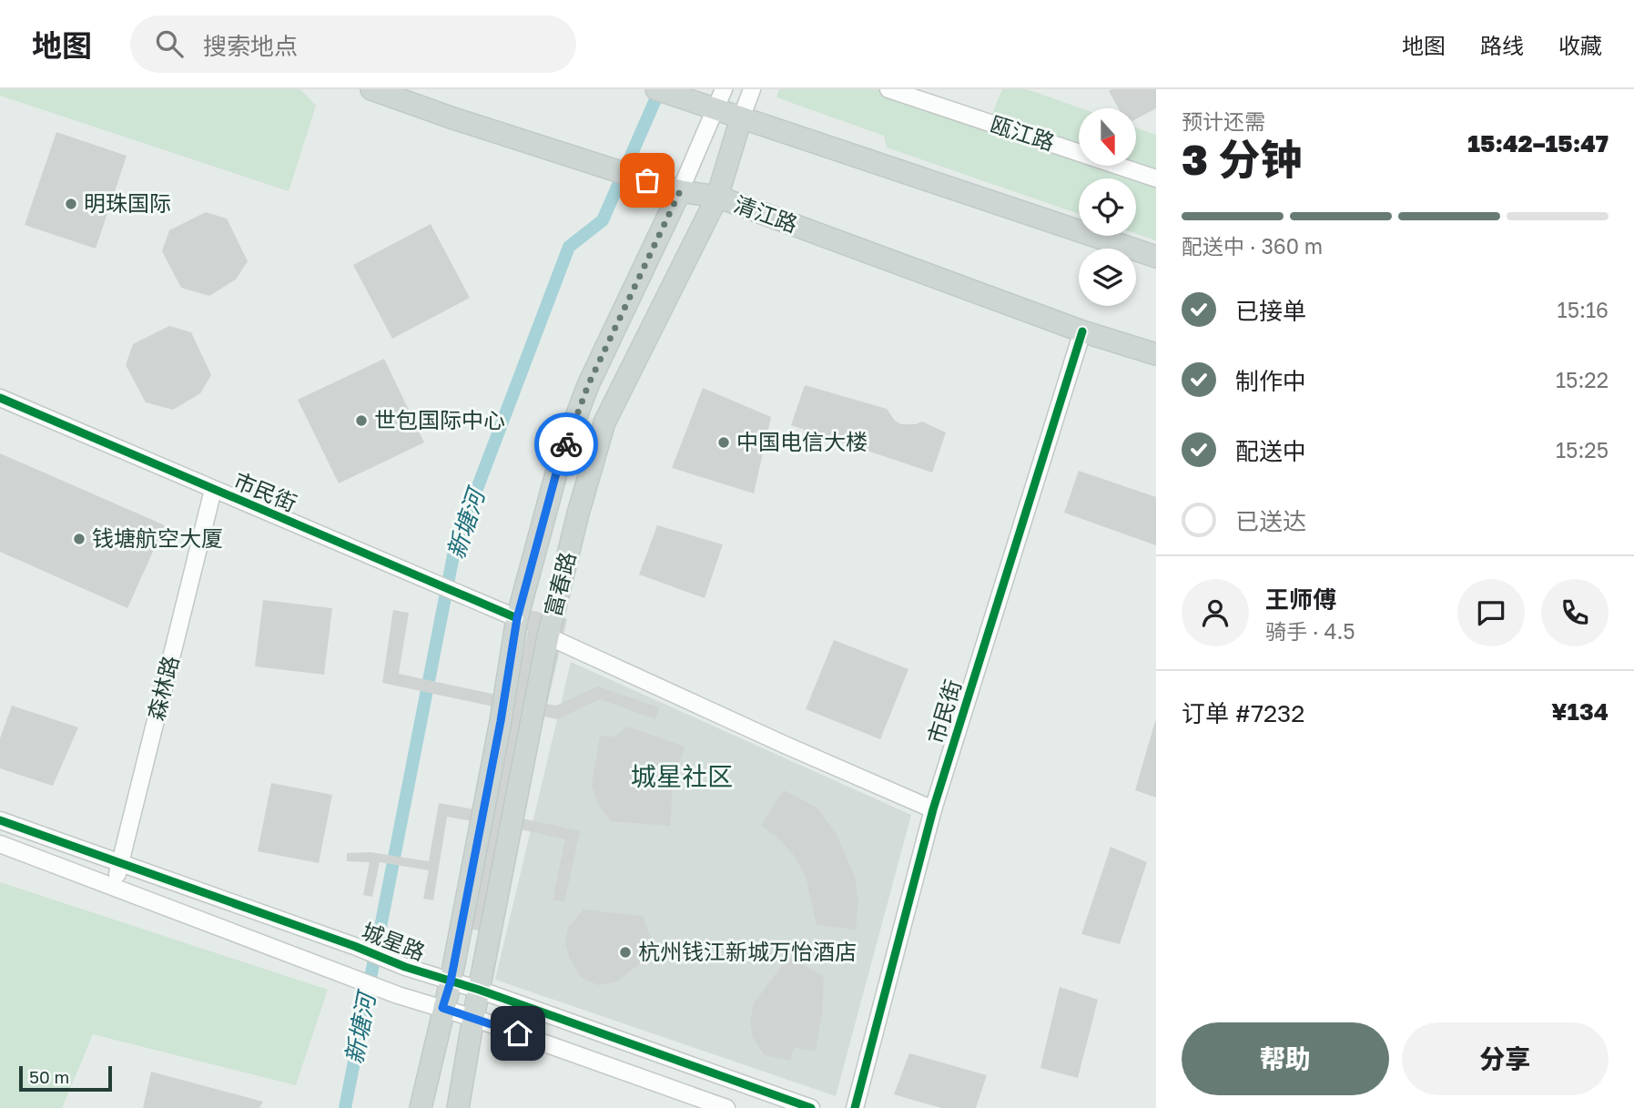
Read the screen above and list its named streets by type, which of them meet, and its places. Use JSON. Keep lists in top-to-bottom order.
{
  "streets": {
    "main road": ["清江路", "富春路"],
    "street": [
      "瓯江路",
      "市民街",
      "森林路",
      "城星路"
    ]
  },
  "crossings": [
    ["清江路", "市民街"],
    ["清江路", "富春路"],
    ["市民街", "富春路"],
    ["市民街", "森林路"],
    ["富春路", "城星路"],
    ["森林路", "城星路"]
  ],
  "districts": ["城星社区"],
  "water": ["新塘河"],
  "places": [
    "明珠国际",
    "世包国际中心",
    "中国电信大楼",
    "钱塘航空大厦",
    "杭州钱江新城万怡酒店"
  ],
  "scale_bar": "50 m",
  "north": "bottom",
  "page": {
    "header": "地图",
    "search": "搜索地点",
    "nav": ["地图", "路线", "收藏"],
    "heading": ["3 分钟", "预计还需", "15:42–15:47"],
    "panel": [
      "王师傅",
      "骑手 · 4.5",
      "订单 #7232",
      "¥134"
    ],
    "bar": "配送中 · 360 m",
    "list": [
      ["已接单", "15:16"],
      ["制作中", "15:22"],
      ["配送中", "15:25"],
      "已送达"
    ],
    "buttons": ["帮助", "分享"],
    "scale": "50 m"
  }
}
